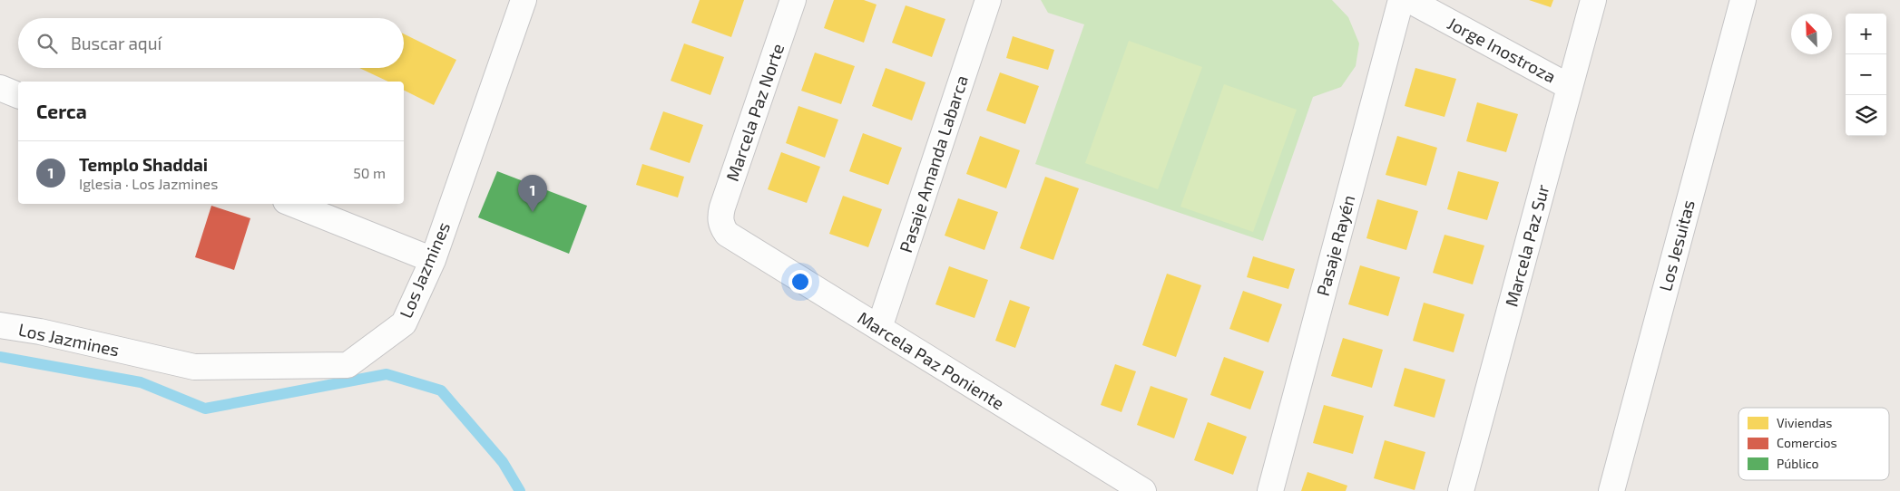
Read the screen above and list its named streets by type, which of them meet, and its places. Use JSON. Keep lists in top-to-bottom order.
{
  "streets": {
    "street": [
      "Jorge Inostroza",
      "Marcela Paz Norte",
      "Pasaje Amanda Labarca",
      "Pasaje Rayén",
      "Marcela Paz Sur",
      "Los Jesuitas",
      "Los Jazmines",
      "Marcela Paz Poniente"
    ]
  },
  "crossings": [
    ["Jorge Inostroza", "Marcela Paz Sur"],
    ["Marcela Paz Norte", "Marcela Paz Poniente"],
    ["Pasaje Amanda Labarca", "Marcela Paz Poniente"]
  ],
  "legend": ["Viviendas", "Comercios", "Público"],
  "north": "top left",
  "page": {
    "map_buttons": ["+", "−"],
    "search": "Buscar aquí",
    "heading": "Cerca",
    "list": [
      {
        "mark": "1",
        "name": "Templo Shaddai",
        "note": "Iglesia · Los Jazmines",
        "value": "50 m"
      }
    ],
    "pins": "1"
  }
}
